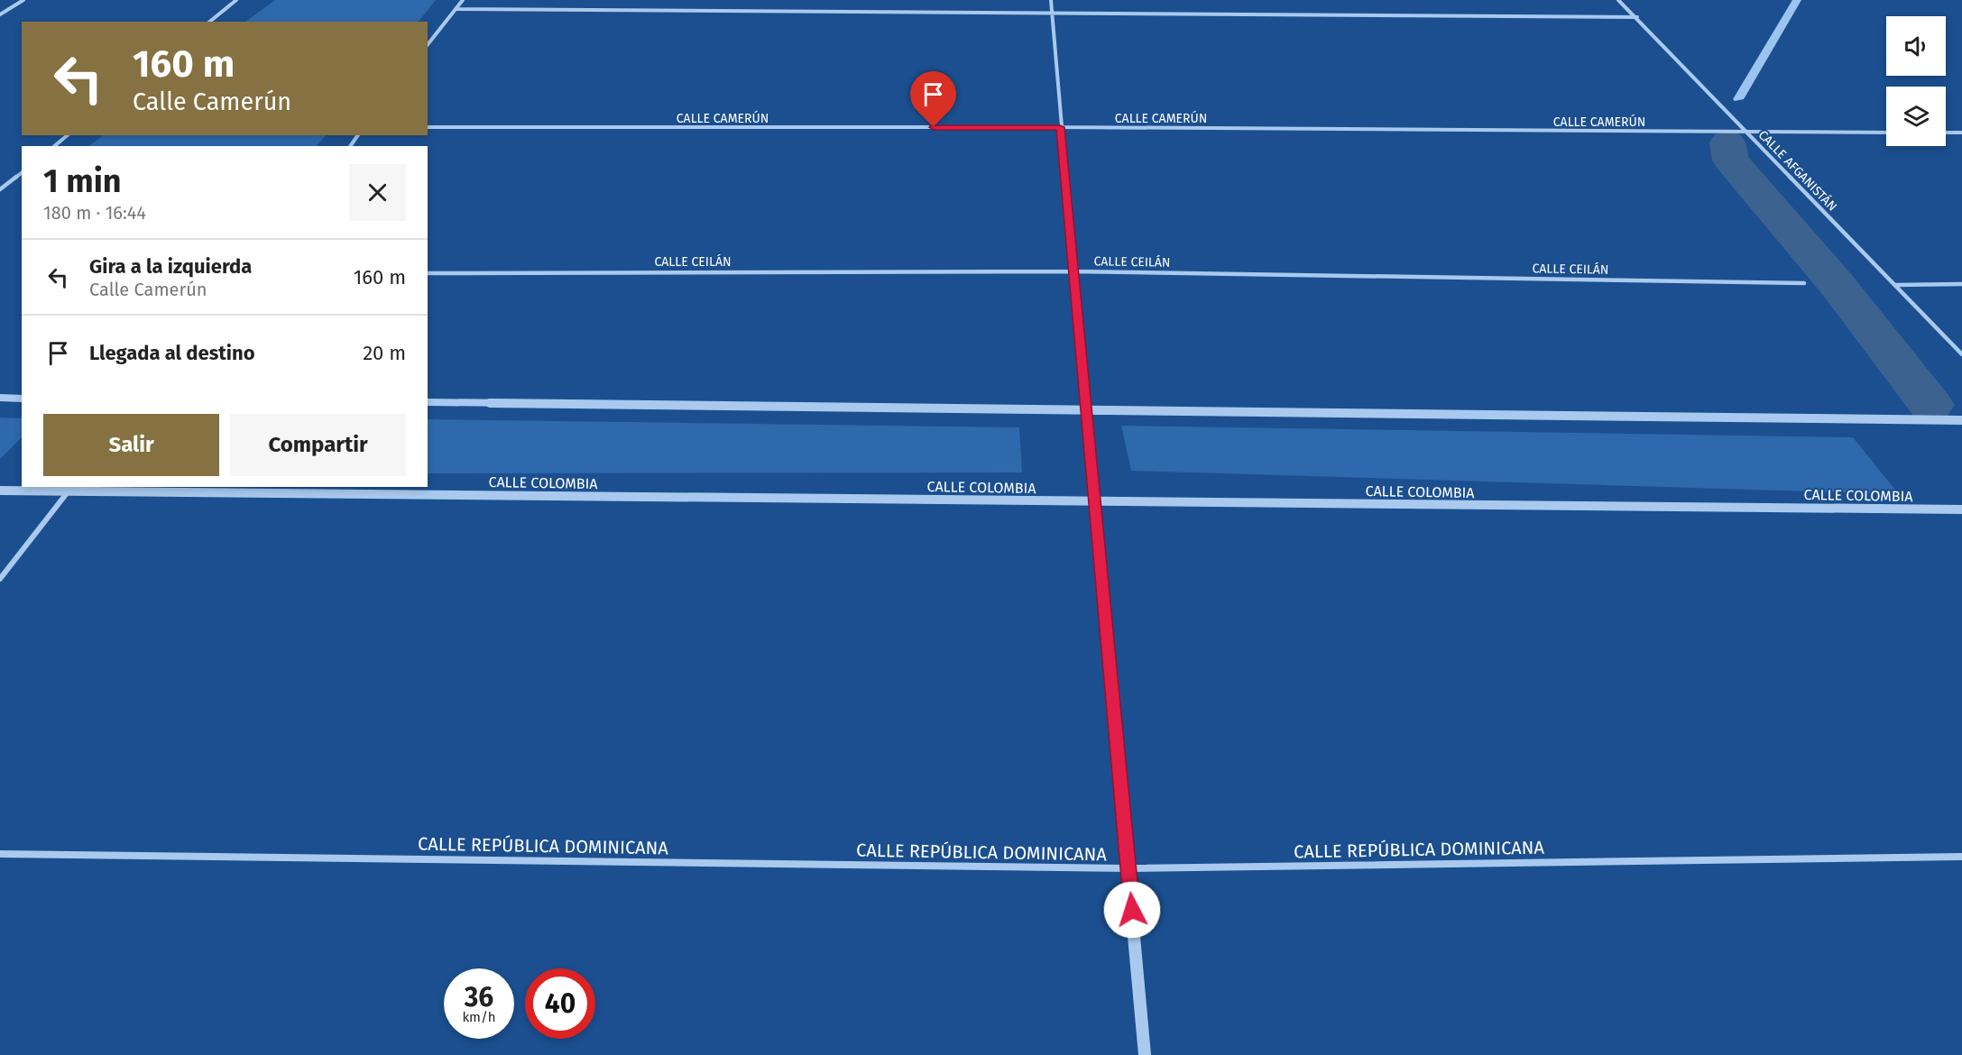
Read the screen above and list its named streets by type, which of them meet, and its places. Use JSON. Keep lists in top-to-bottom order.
{
  "streets": {
    "street": [
      "CALLE CAMERÚN",
      "CALLE AFGANISTÁN",
      "CALLE CEILÁN",
      "CALLE COLOMBIA",
      "CALLE REPÚBLICA DOMINICANA"
    ]
  },
  "crossings": [
    ["CALLE CAMERÚN", "CALLE AFGANISTÁN"]
  ],
  "page": {
    "turn": ["160 m", "Calle Camerún"],
    "heading": ["1 min", "180 m · 16:44"],
    "list": [
      {
        "name": "Gira a la izquierda",
        "note": "Calle Camerún",
        "value": "160 m"
      },
      {
        "name": "Llegada al destino",
        "value": "20 m"
      }
    ],
    "buttons": ["Salir", "Compartir"],
    "speed": "36 km/h",
    "limit": "40"
  }
}
